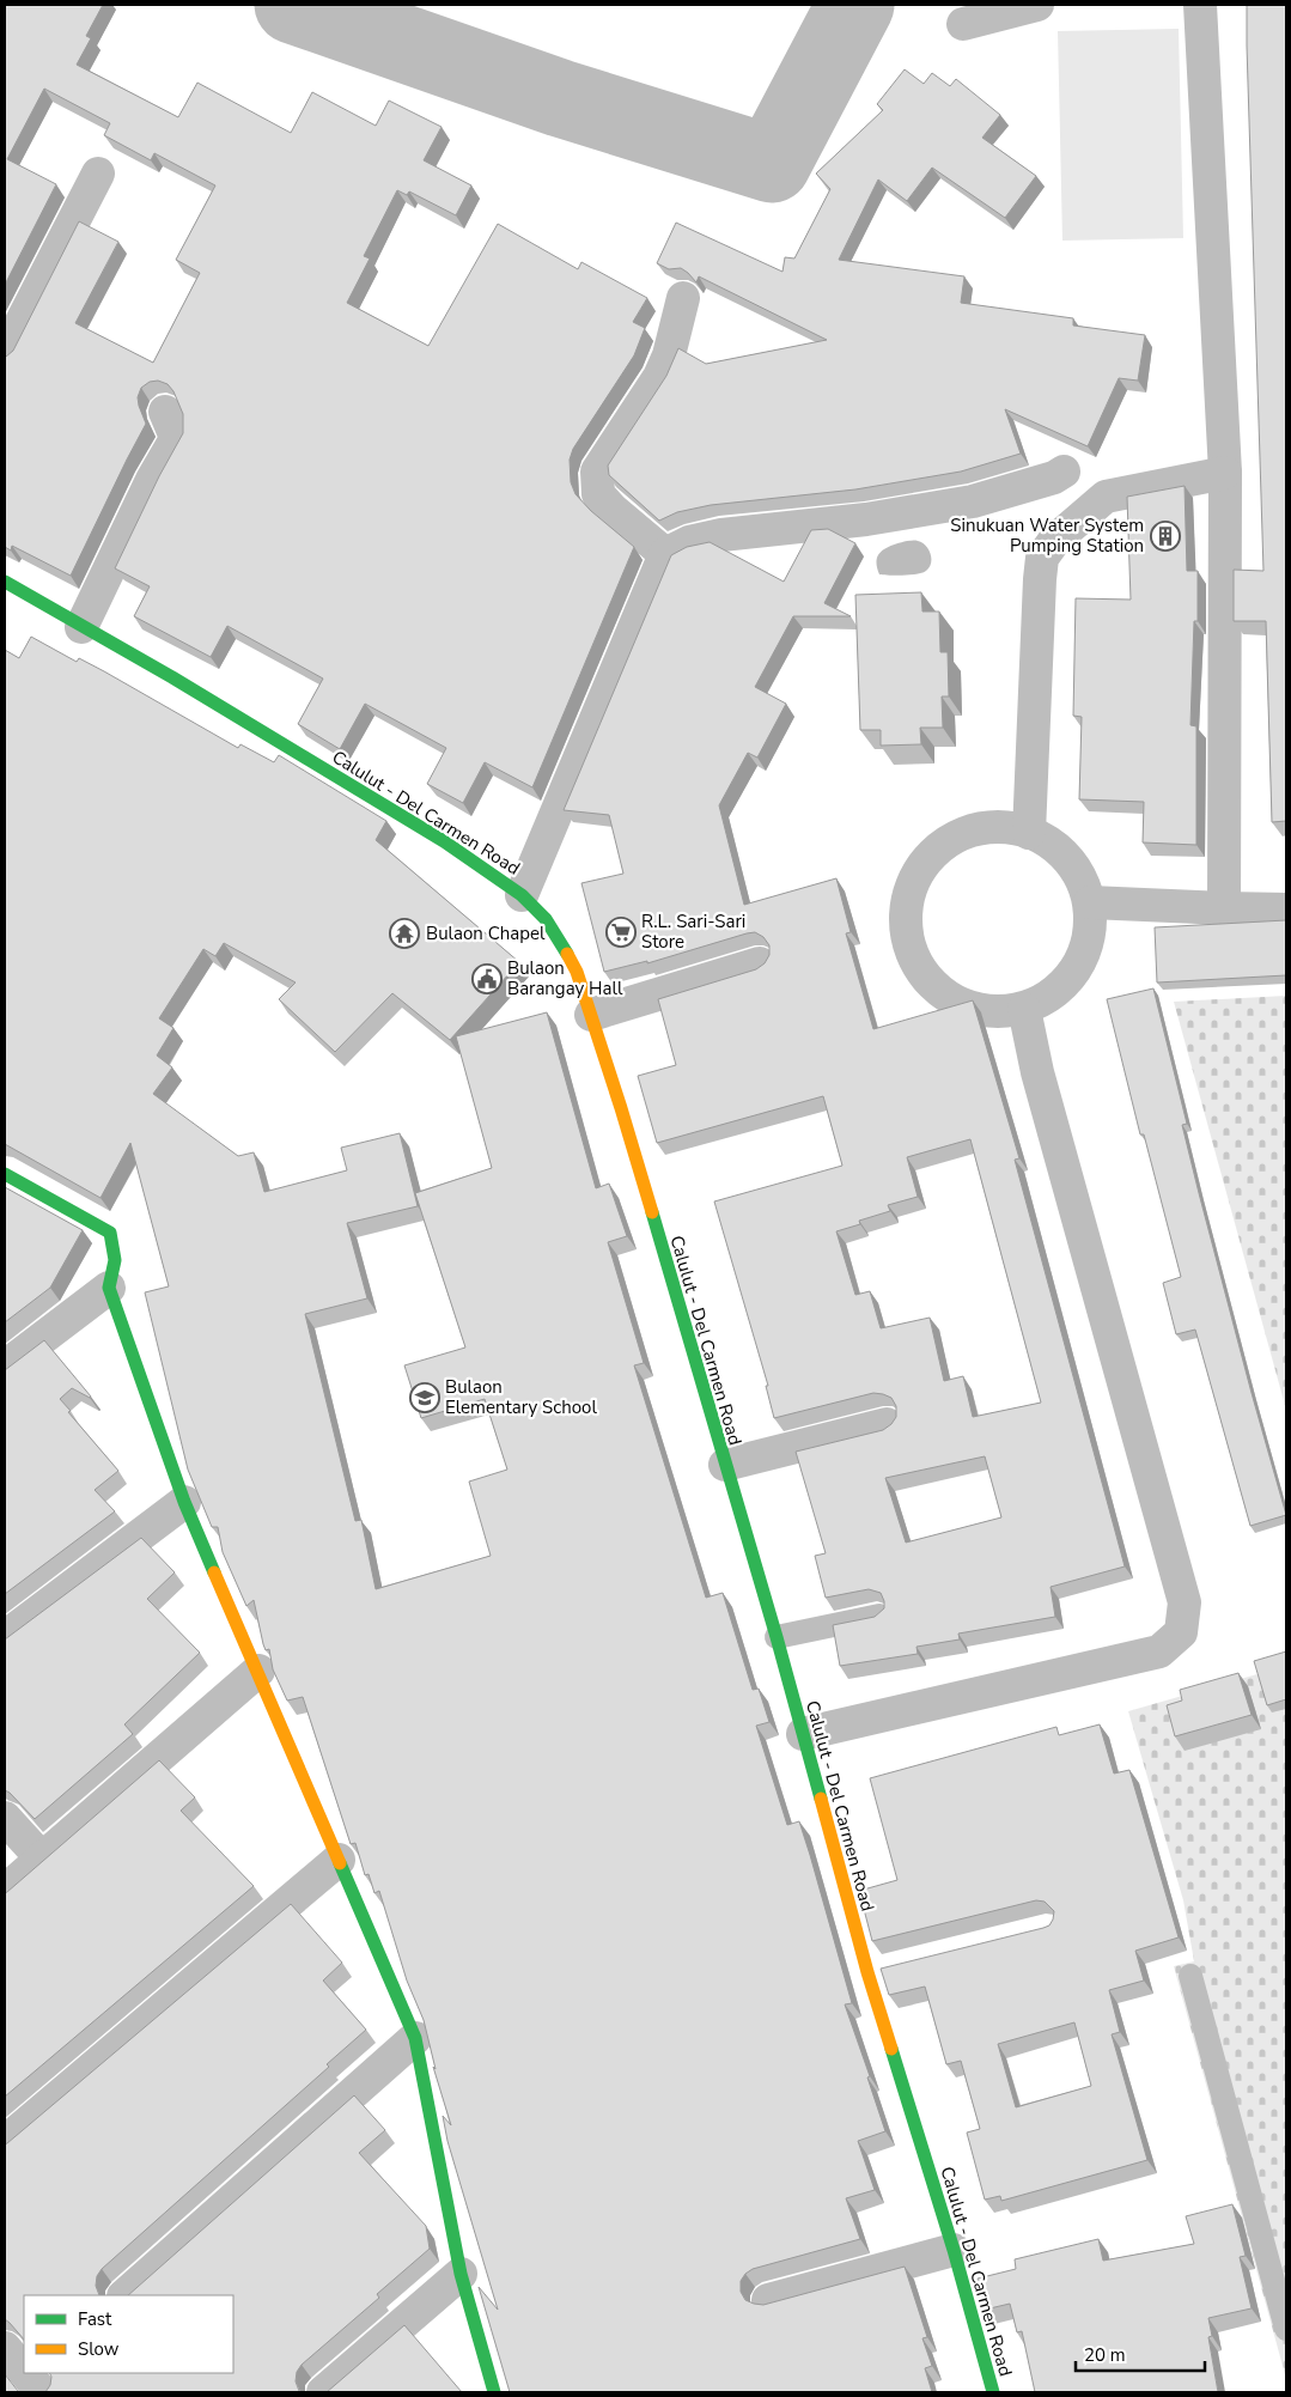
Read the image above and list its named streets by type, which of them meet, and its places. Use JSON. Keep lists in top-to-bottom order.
{
  "streets": {
    "main road": ["Calulut - Del Carmen Road"]
  },
  "places": {
    "building": ["Sinukuan Water System Pumping Station"],
    "supermarket": ["R.L. Sari-Sari Store"],
    "temple": ["Bulaon Chapel"],
    "public building": ["Bulaon Barangay Hall"],
    "school or university": ["Bulaon Elementary School"]
  },
  "legend": ["Fast", "Slow"],
  "scale_bar": "20 m"
}
